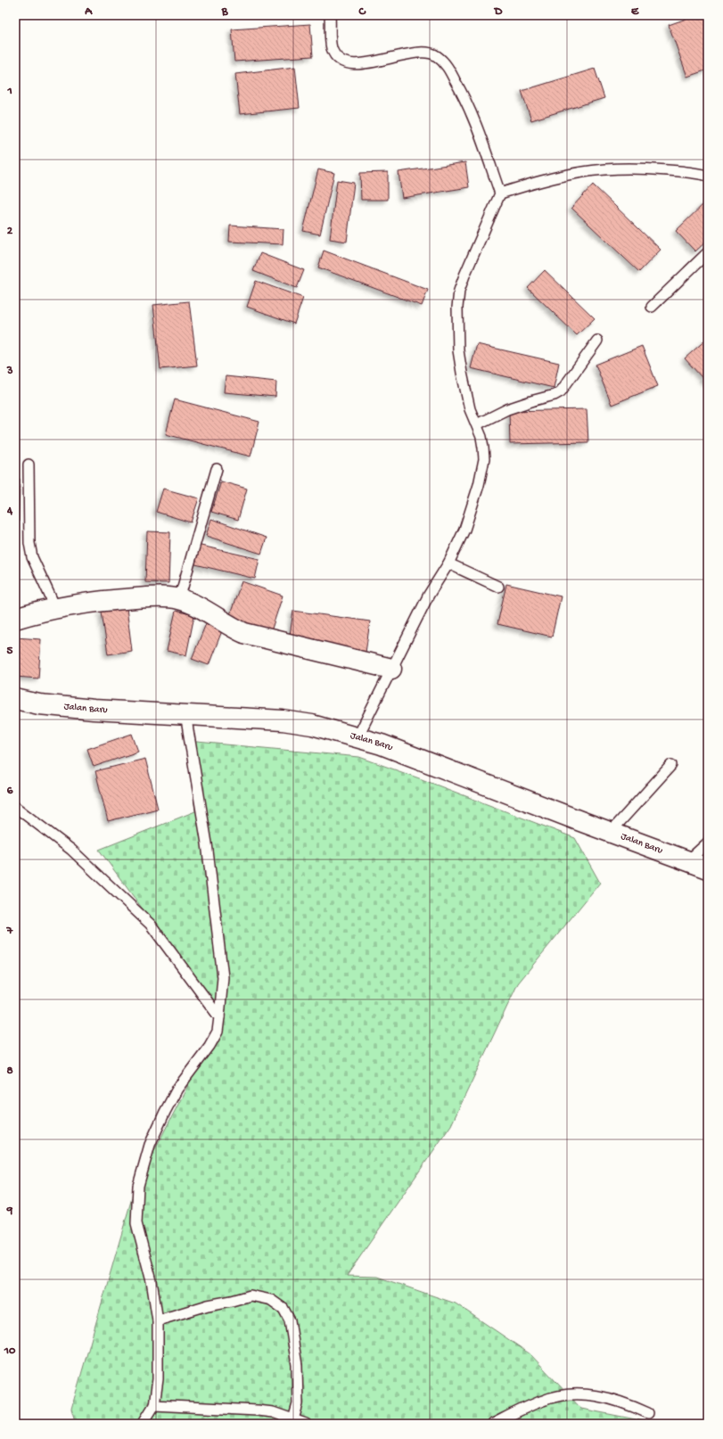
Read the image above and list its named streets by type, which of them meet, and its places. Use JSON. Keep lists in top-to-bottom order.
{
  "streets": {
    "street": ["Jalan Baru"]
  },
  "grid": {
    "columns": [
      "A",
      "B",
      "C",
      "D",
      "E"
    ],
    "rows": [
      "1",
      "2",
      "3",
      "4",
      "5",
      "6",
      "7",
      "8",
      "9",
      "10"
    ]
  }
}
